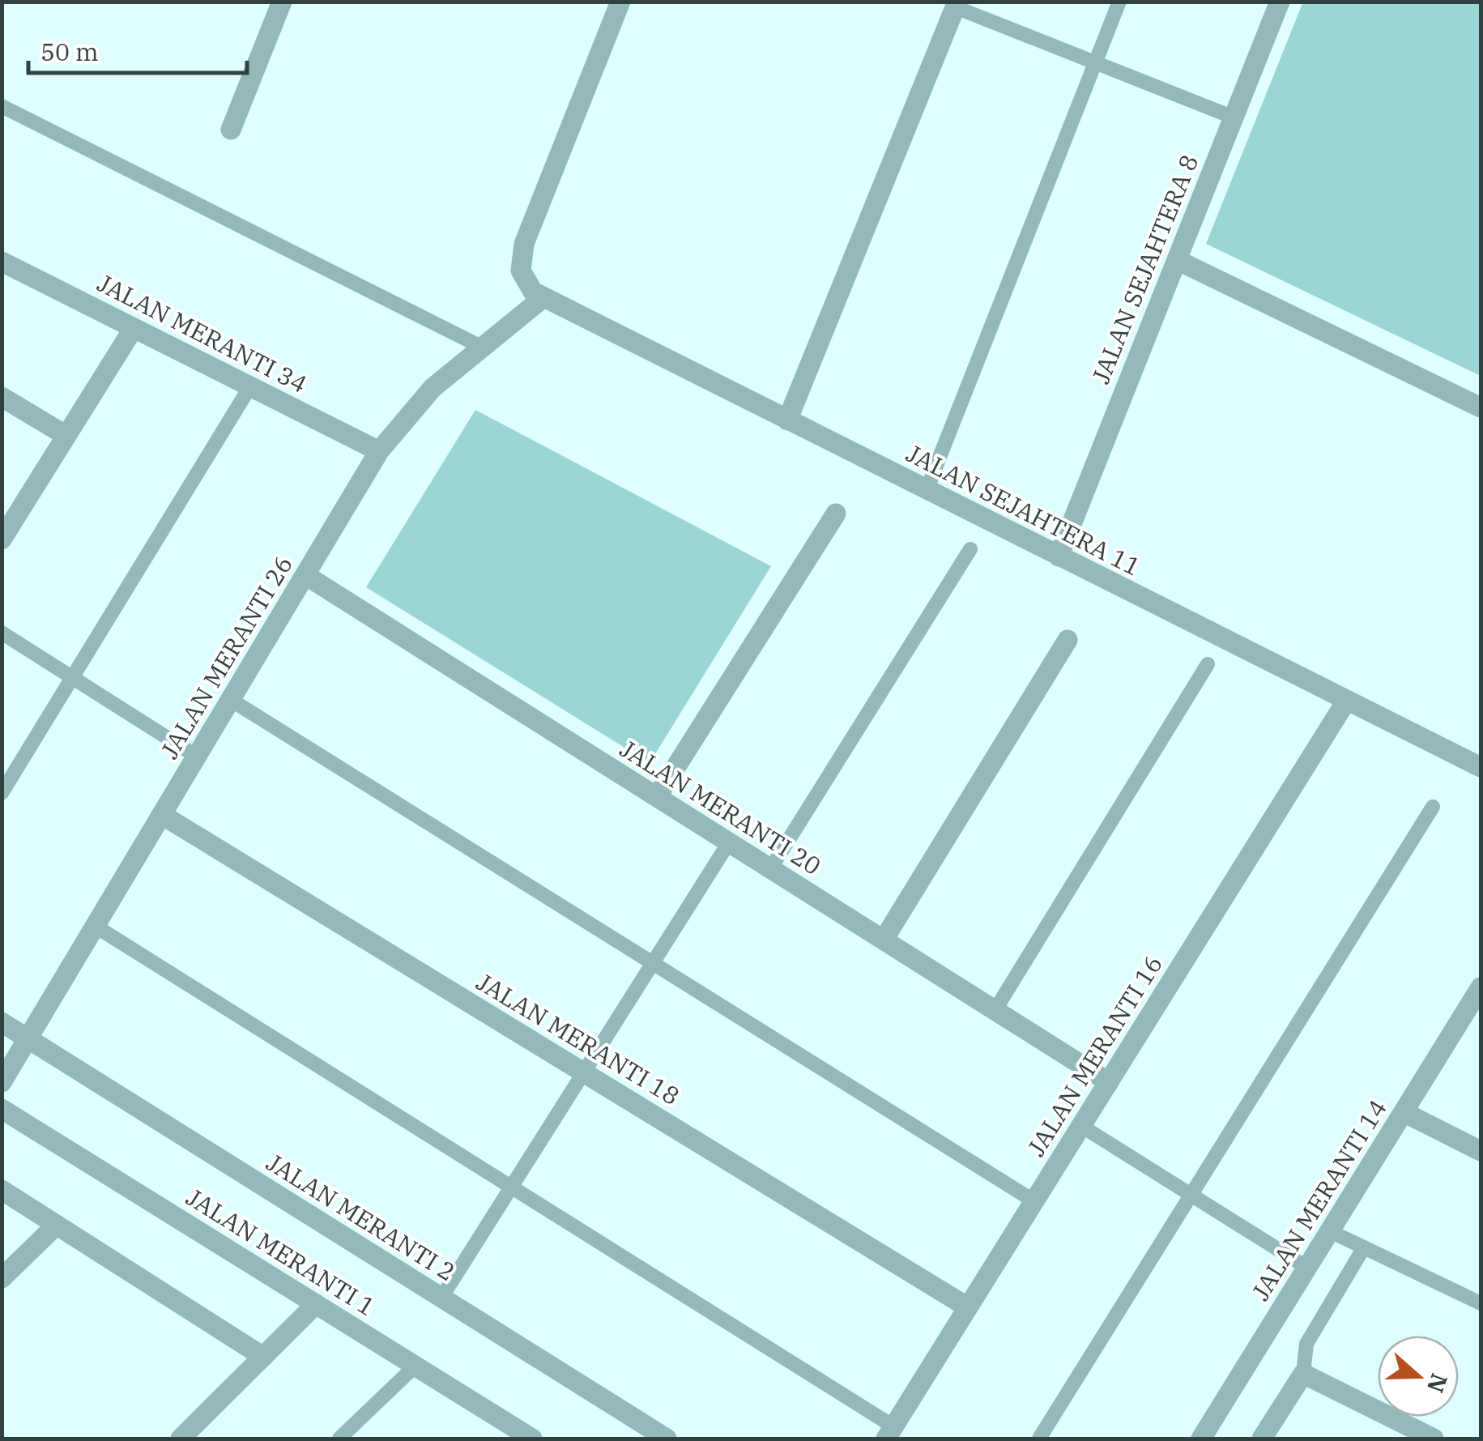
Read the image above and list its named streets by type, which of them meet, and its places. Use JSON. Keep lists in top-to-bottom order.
{
  "streets": {
    "street": [
      "JALAN SEJAHTERA 8",
      "JALAN MERANTI 34",
      "JALAN SEJAHTERA 11",
      "JALAN MERANTI 26",
      "JALAN MERANTI 20",
      "JALAN MERANTI 18",
      "JALAN MERANTI 16",
      "JALAN MERANTI 14",
      "JALAN MERANTI 2",
      "JALAN MERANTI 1"
    ]
  },
  "crossings": [
    ["JALAN SEJAHTERA 8", "JALAN SEJAHTERA 11"],
    ["JALAN MERANTI 34", "JALAN MERANTI 26"],
    ["JALAN SEJAHTERA 11", "JALAN MERANTI 26"],
    ["JALAN SEJAHTERA 11", "JALAN MERANTI 16"],
    ["JALAN MERANTI 26", "JALAN MERANTI 20"],
    ["JALAN MERANTI 26", "JALAN MERANTI 18"],
    ["JALAN MERANTI 26", "JALAN MERANTI 2"],
    ["JALAN MERANTI 20", "JALAN MERANTI 16"],
    ["JALAN MERANTI 18", "JALAN MERANTI 16"]
  ],
  "scale_bar": "50 m",
  "north": "right"
}
